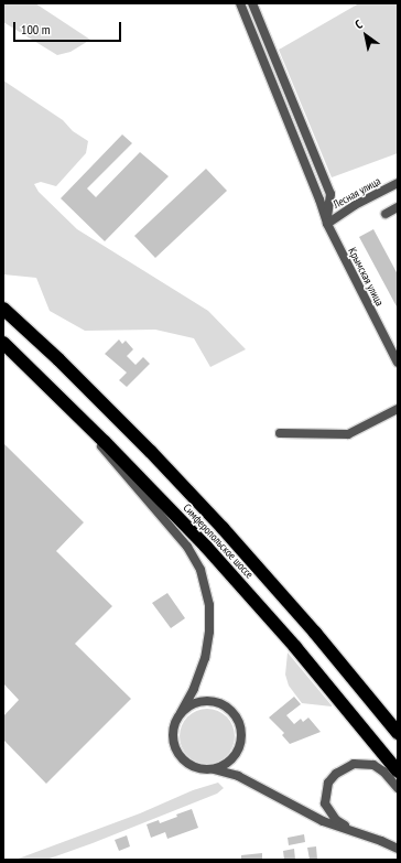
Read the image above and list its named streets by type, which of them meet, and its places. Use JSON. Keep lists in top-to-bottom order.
{
  "streets": {
    "highway": ["Симферопольское шоссе"],
    "street": ["Лесная улица", "Крымская улица"]
  },
  "crossings": [
    ["Лесная улица", "Крымская улица"]
  ],
  "scale_bar": "100 m",
  "north": "top left"
}
